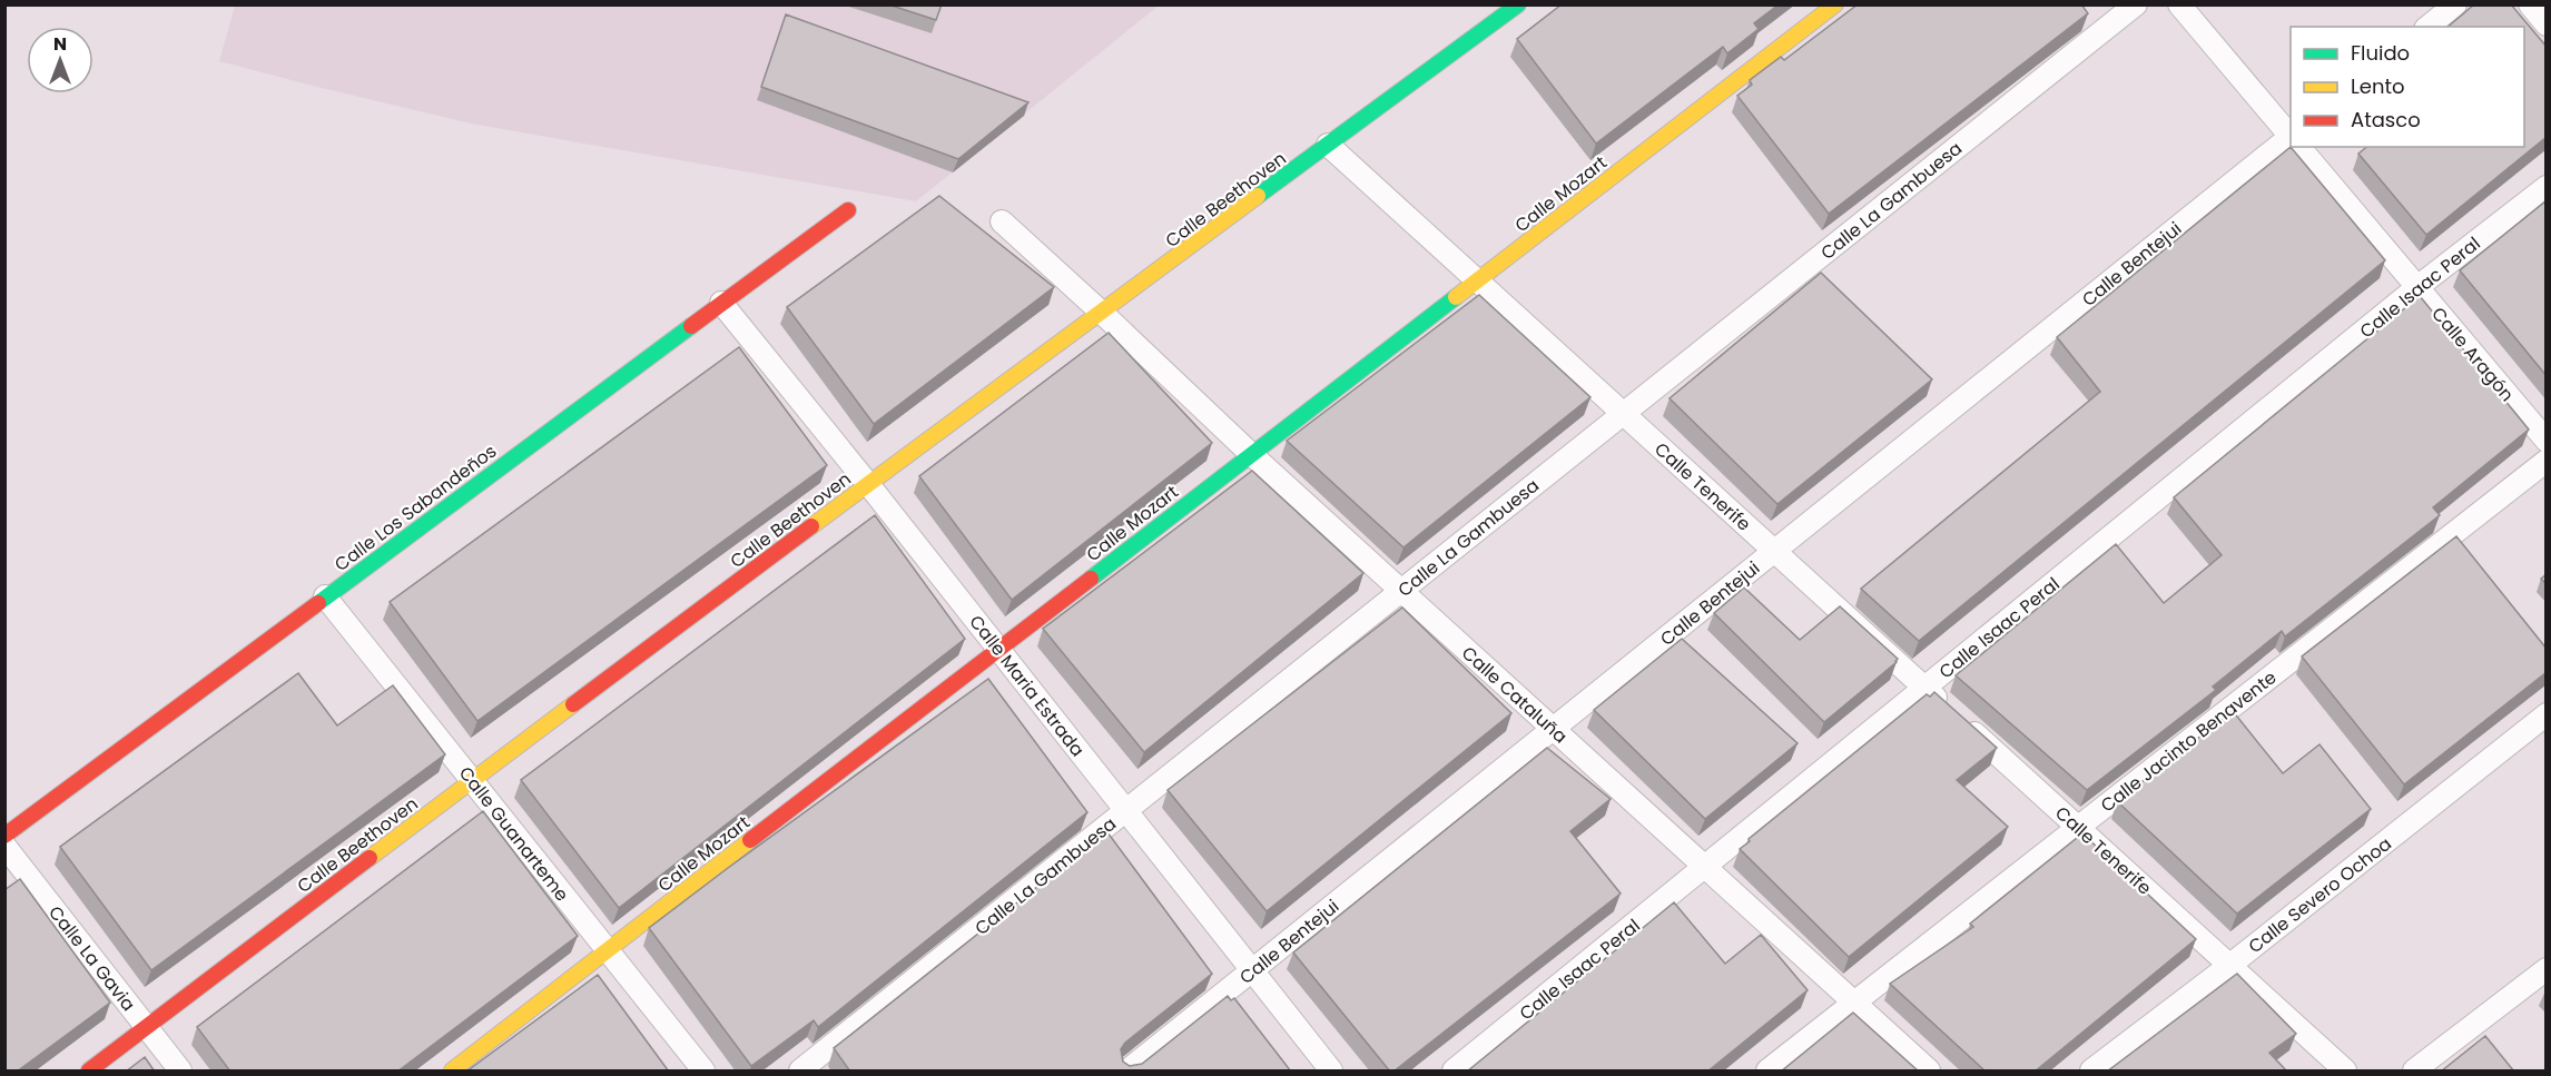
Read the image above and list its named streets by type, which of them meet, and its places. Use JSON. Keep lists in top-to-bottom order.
{
  "streets": {
    "street": [
      "Calle Mozart",
      "Calle Beethoven",
      "Calle La Gambuesa",
      "Calle Bentejui",
      "Calle Isaac Peral",
      "Calle Aragón",
      "Calle Tenerife",
      "Calle Los Sabandeños",
      "Calle Maria Estrada",
      "Calle Cataluña",
      "Calle Jacinto Benavente",
      "Calle Guanarteme",
      "Calle Severo Ochoa",
      "Calle La Gavia"
    ]
  },
  "crossings": [
    ["Calle Mozart", "Calle Tenerife"],
    ["Calle Mozart", "Calle Maria Estrada"],
    ["Calle Mozart", "Calle Cataluña"],
    ["Calle Mozart", "Calle Guanarteme"],
    ["Calle Beethoven", "Calle Tenerife"],
    ["Calle Beethoven", "Calle Maria Estrada"],
    ["Calle Beethoven", "Calle Cataluña"],
    ["Calle Beethoven", "Calle Guanarteme"],
    ["Calle Beethoven", "Calle La Gavia"],
    ["Calle La Gambuesa", "Calle Tenerife"],
    ["Calle La Gambuesa", "Calle Maria Estrada"],
    ["Calle La Gambuesa", "Calle Cataluña"],
    ["Calle Bentejui", "Calle Tenerife"],
    ["Calle Bentejui", "Calle Maria Estrada"],
    ["Calle Bentejui", "Calle Cataluña"],
    ["Calle Isaac Peral", "Calle Aragón"],
    ["Calle Isaac Peral", "Calle Tenerife"],
    ["Calle Isaac Peral", "Calle Cataluña"],
    ["Calle Tenerife", "Calle Jacinto Benavente"],
    ["Calle Tenerife", "Calle Severo Ochoa"],
    ["Calle Los Sabandeños", "Calle Maria Estrada"],
    ["Calle Los Sabandeños", "Calle Guanarteme"],
    ["Calle Cataluña", "Calle Jacinto Benavente"]
  ],
  "legend": ["Fluido", "Lento", "Atasco"],
  "north": "top"
}
